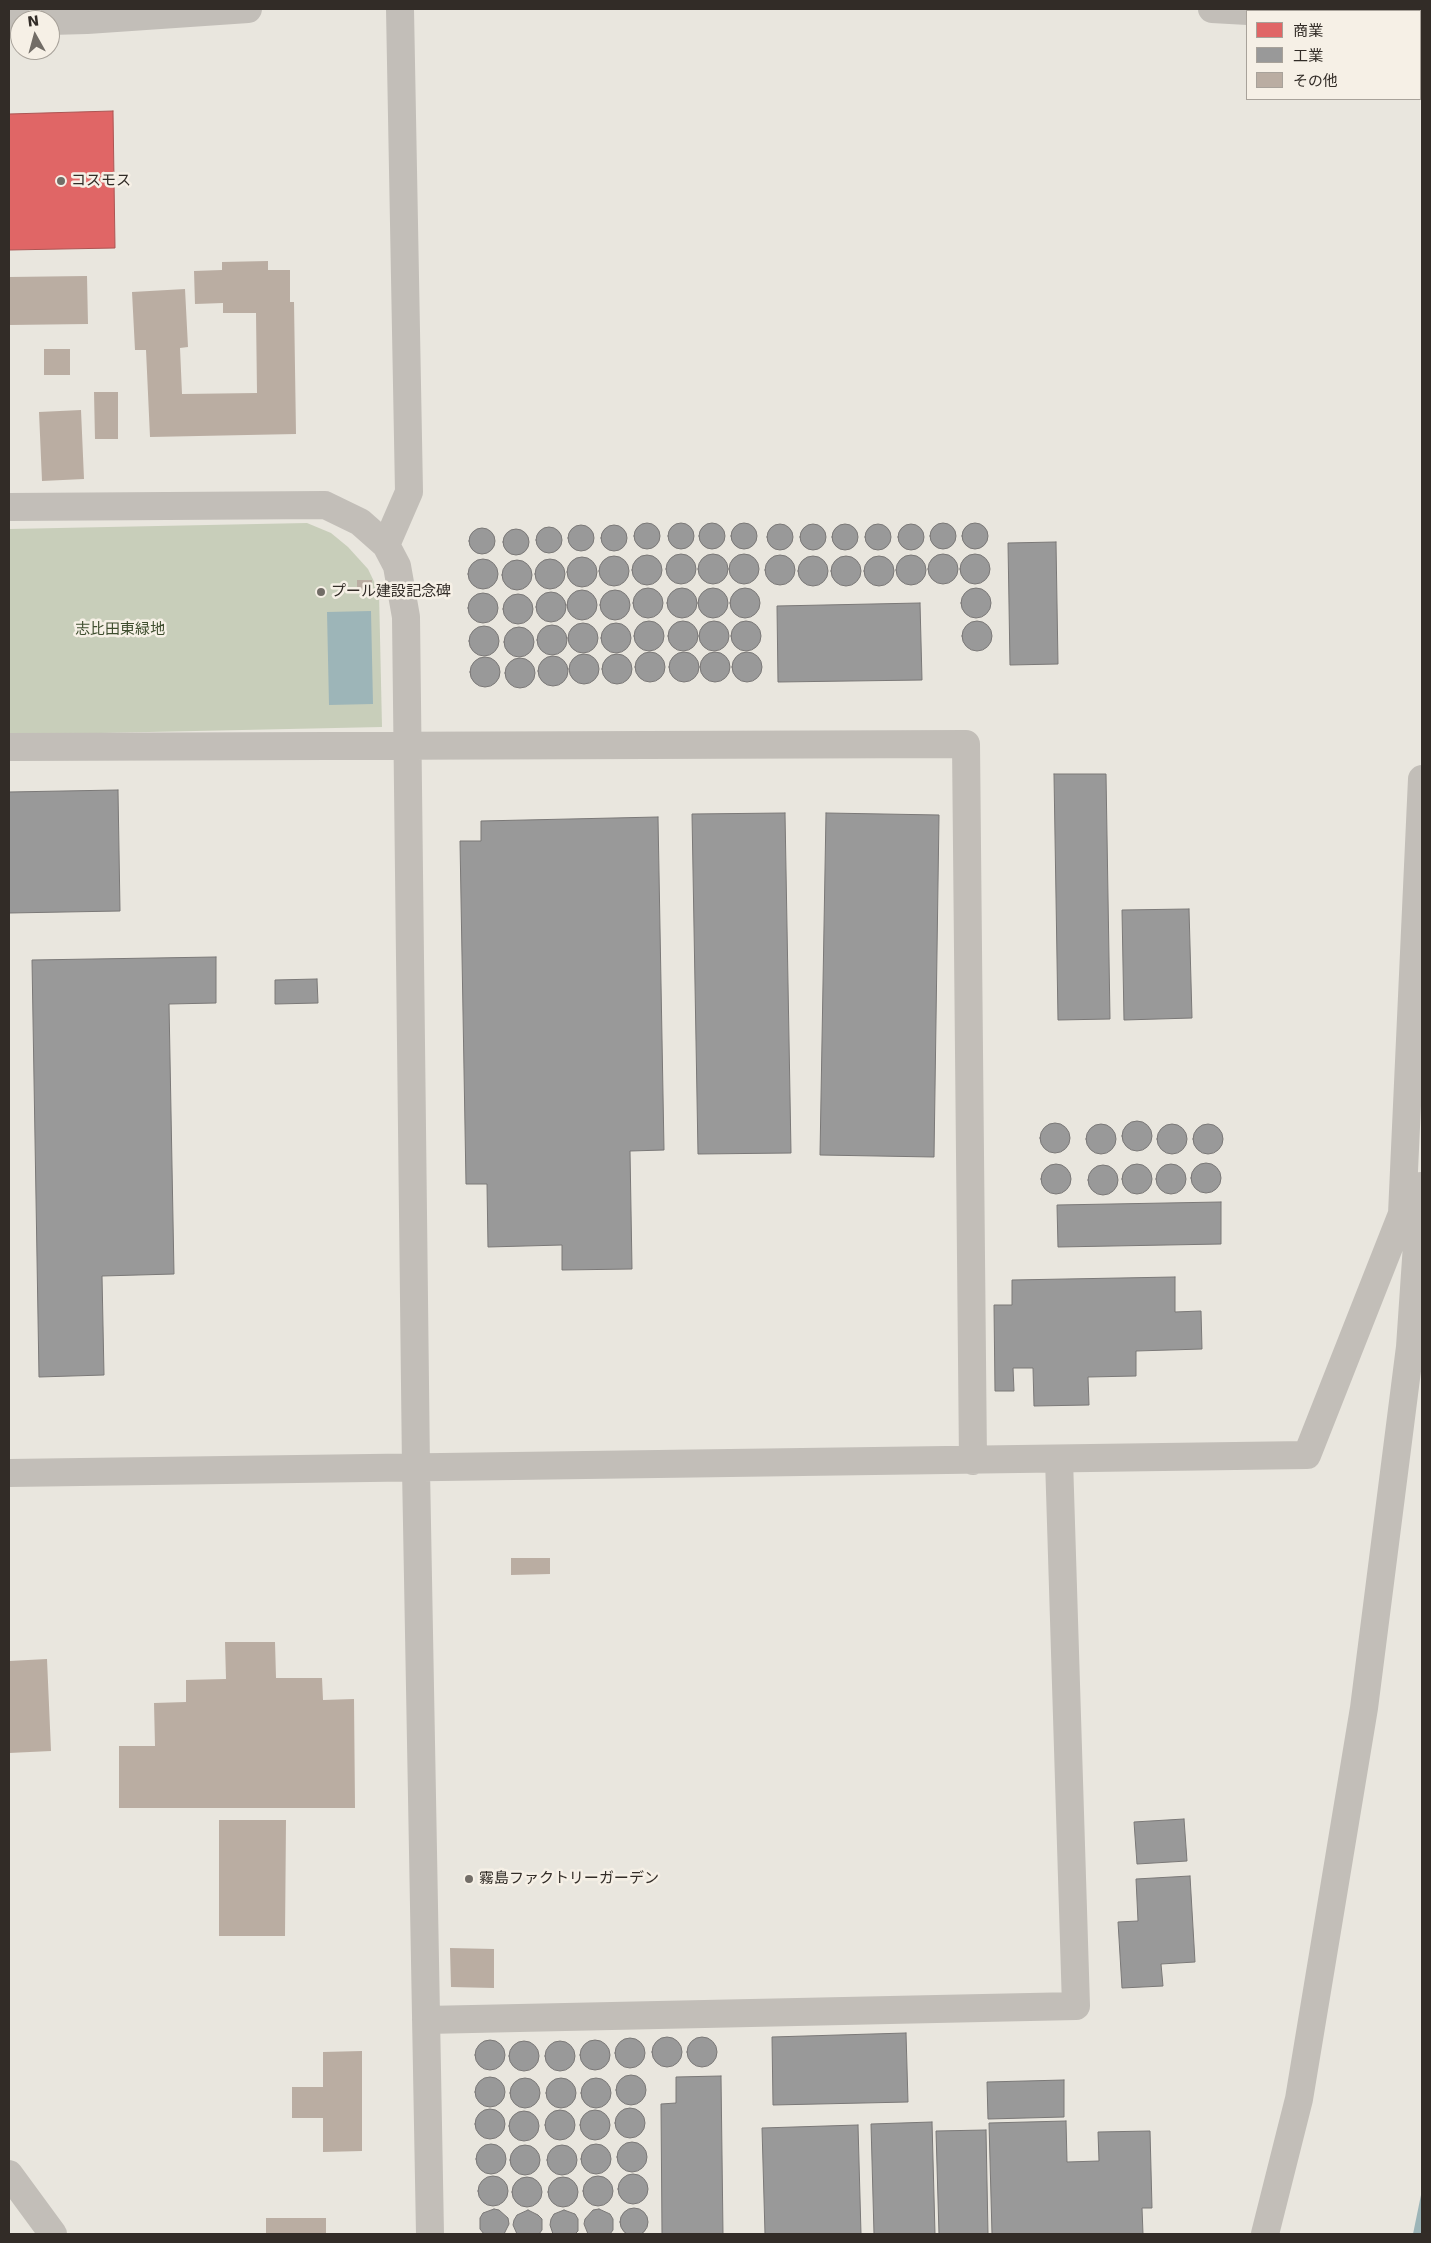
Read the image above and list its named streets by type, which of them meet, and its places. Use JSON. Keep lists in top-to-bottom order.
{
  "parks": ["志比田東緑地"],
  "places": ["コスモス", "プール建設記念碑", "霧島ファクトリーガーデン"],
  "legend": ["商業", "工業", "その他"],
  "north": "top"
}
